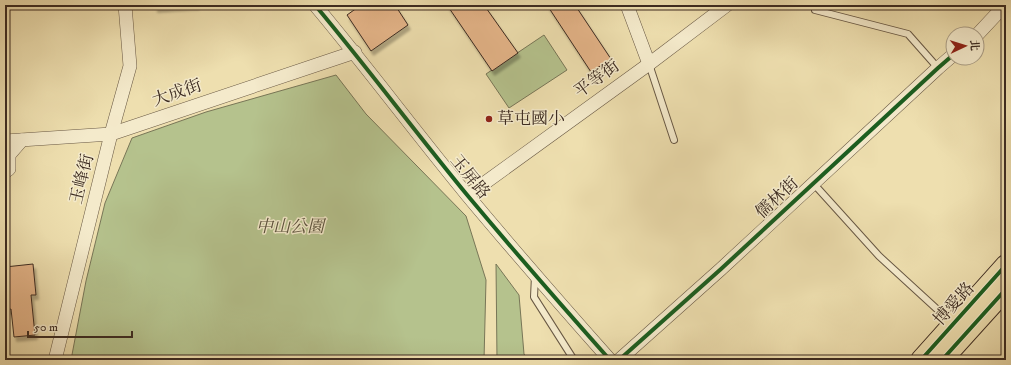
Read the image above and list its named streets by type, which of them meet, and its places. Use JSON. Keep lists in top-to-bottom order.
{
  "streets": {
    "main road": ["博愛路"],
    "street": [
      "平等街",
      "大成街",
      "玉屏路",
      "玉峰街",
      "儒林街"
    ]
  },
  "crossings": [
    ["平等街", "玉屏路"],
    ["大成街", "玉屏路"],
    ["大成街", "玉峰街"]
  ],
  "parks": ["中山公園"],
  "places": ["草屯國小"],
  "scale_bar": "50 m",
  "north": "right"
}
